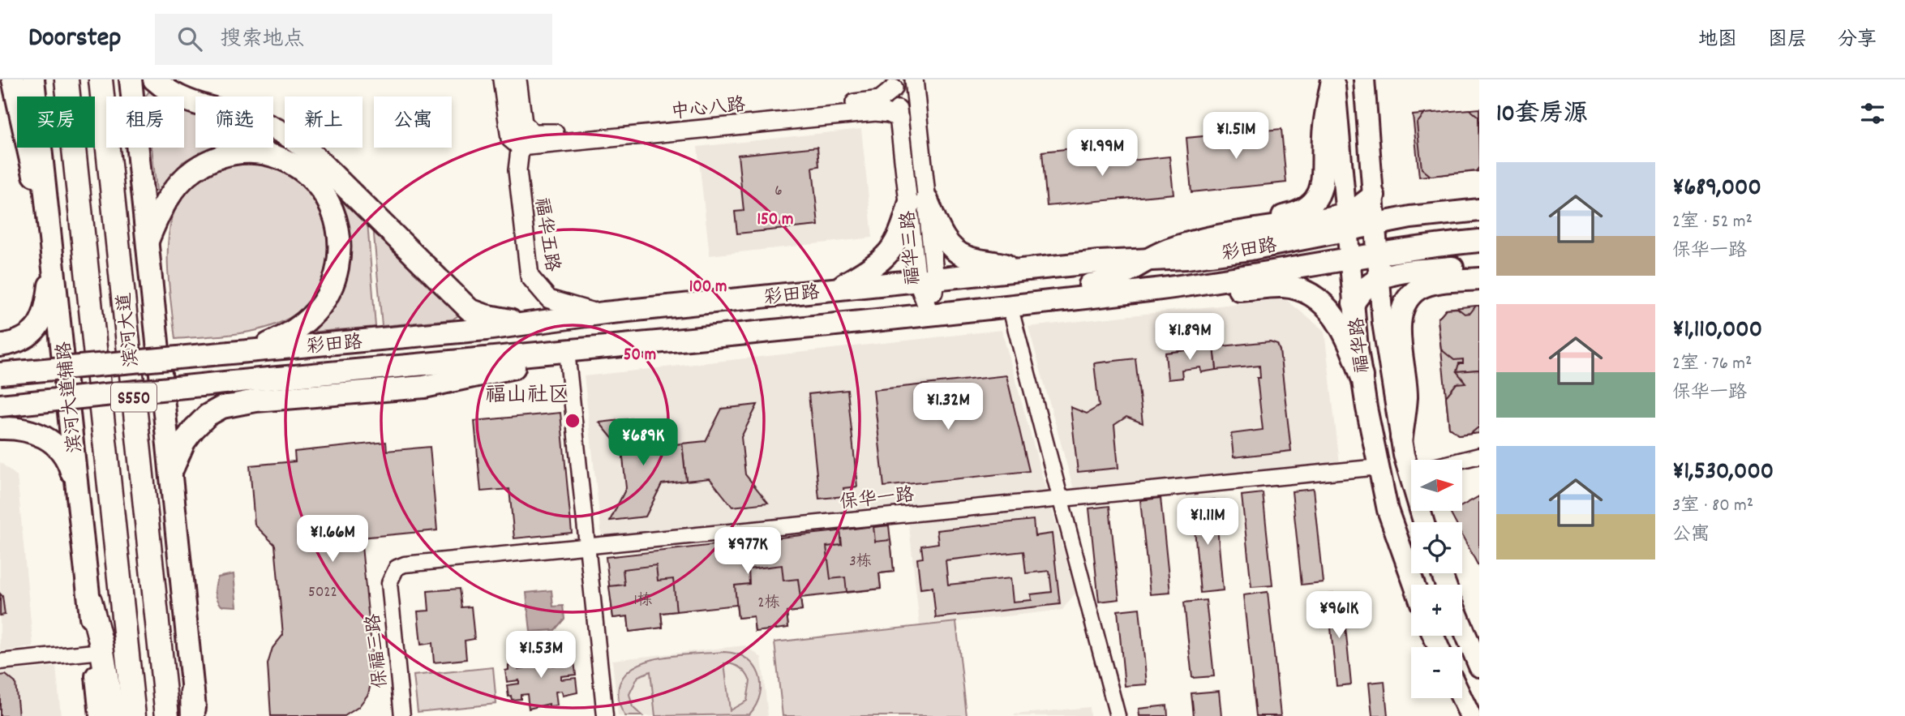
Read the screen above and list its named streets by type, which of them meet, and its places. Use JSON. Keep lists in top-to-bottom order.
{
  "streets": {
    "highway": ["滨河大道", "S550"],
    "main road": ["彩田路", "福华路", "滨河大道辅路"],
    "street": [
      "中心八路",
      "福华五路",
      "福华三路",
      "保华一路",
      "保福三路"
    ]
  },
  "crossings": [
    ["中心八路", "福华五路"],
    ["中心八路", "福华三路"],
    ["福华五路", "彩田路"],
    ["福华三路", "彩田路"],
    ["彩田路", "福华路"],
    ["福华路", "保华一路"],
    ["保华一路", "保福三路"]
  ],
  "districts": ["福山社区"],
  "house_numbers": [
    "6",
    "3栋",
    "5022",
    "1栋",
    "2栋"
  ],
  "north": "right",
  "page": {
    "header": "Doorstep",
    "search": "搜索地点",
    "nav": ["地图", "图层", "分享"],
    "heading": "10套房源",
    "chip": [
      "买房",
      "租房",
      "筛选",
      "新上",
      "公寓"
    ],
    "price": [
      "¥1.51M",
      "¥1.99M",
      "¥1.89M",
      "¥1.32M",
      "¥689K",
      "¥1.11M",
      "¥1.66M",
      "¥977K",
      "¥961K",
      "¥1.53M"
    ],
    "list": [
      {
        "name": "¥689,000",
        "note": "2室 · 52 m² · 保华一路"
      },
      {
        "name": "¥1,110,000",
        "note": "2室 · 76 m² · 保华一路"
      },
      {
        "name": "¥1,530,000",
        "note": "3室 · 80 m² · 公寓"
      }
    ],
    "map_buttons": ["+", "−"]
  },
  "rings": ["150 m", "100 m", "50 m"]
}
